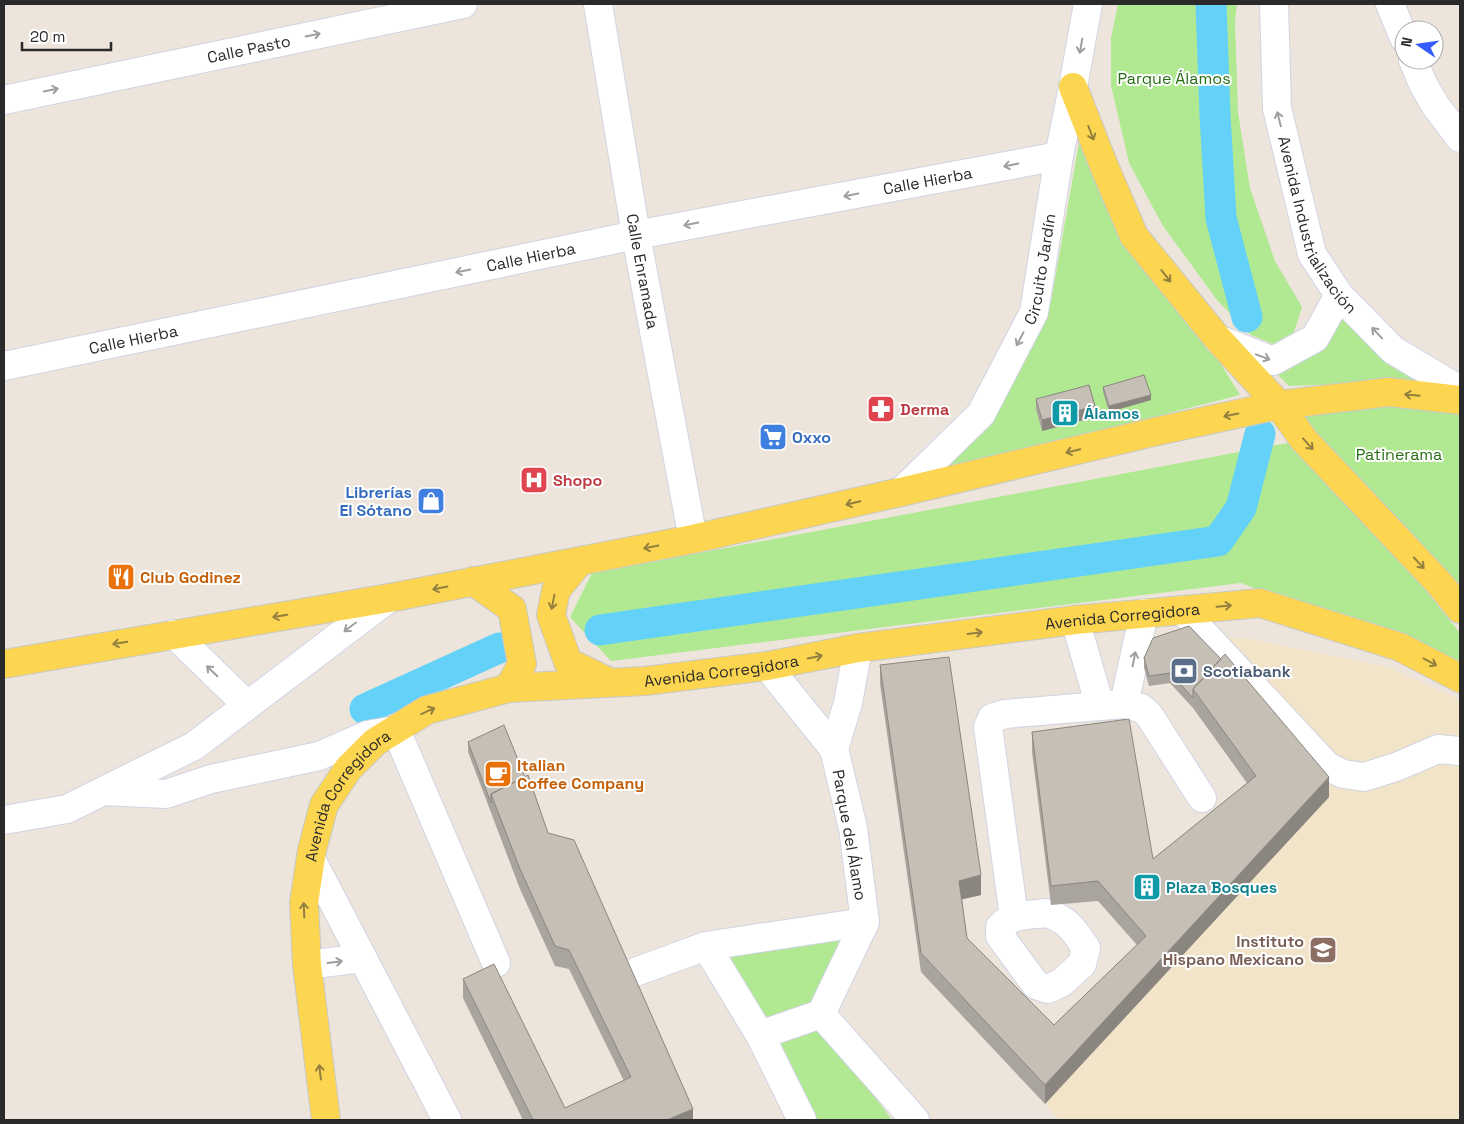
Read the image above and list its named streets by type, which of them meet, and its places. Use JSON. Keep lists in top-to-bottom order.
{
  "streets": {
    "main road": ["Avenida Corregidora"],
    "street": [
      "Calle Pasto",
      "Calle Hierba",
      "Avenida Industrialización",
      "Circuito Jardín",
      "Calle Enramada",
      "Parque del Álamo"
    ]
  },
  "crossings": [
    ["Calle Hierba", "Circuito Jardín"],
    ["Calle Hierba", "Calle Enramada"],
    ["Avenida Corregidora", "Parque del Álamo"]
  ],
  "one_way": [
    "Calle Pasto",
    "Calle Hierba",
    "Avenida Industrialización",
    "Circuito Jardín"
  ],
  "parks": ["Parque Álamos", "Patinerama"],
  "places": {
    "pharmacy": ["Derma"],
    "building": ["Álamos", "Plaza Bosques"],
    "supermarket": ["Oxxo"],
    "hospital": ["Shopo"],
    "shop": ["Librerías El Sótano"],
    "restaurant": ["Club Godinez"],
    "bank": ["Scotiabank"],
    "cafe": ["Italian Coffee Company"],
    "school or university": ["Instituto Hispano Mexicano"]
  },
  "scale_bar": "20 m",
  "north": "left"
}
